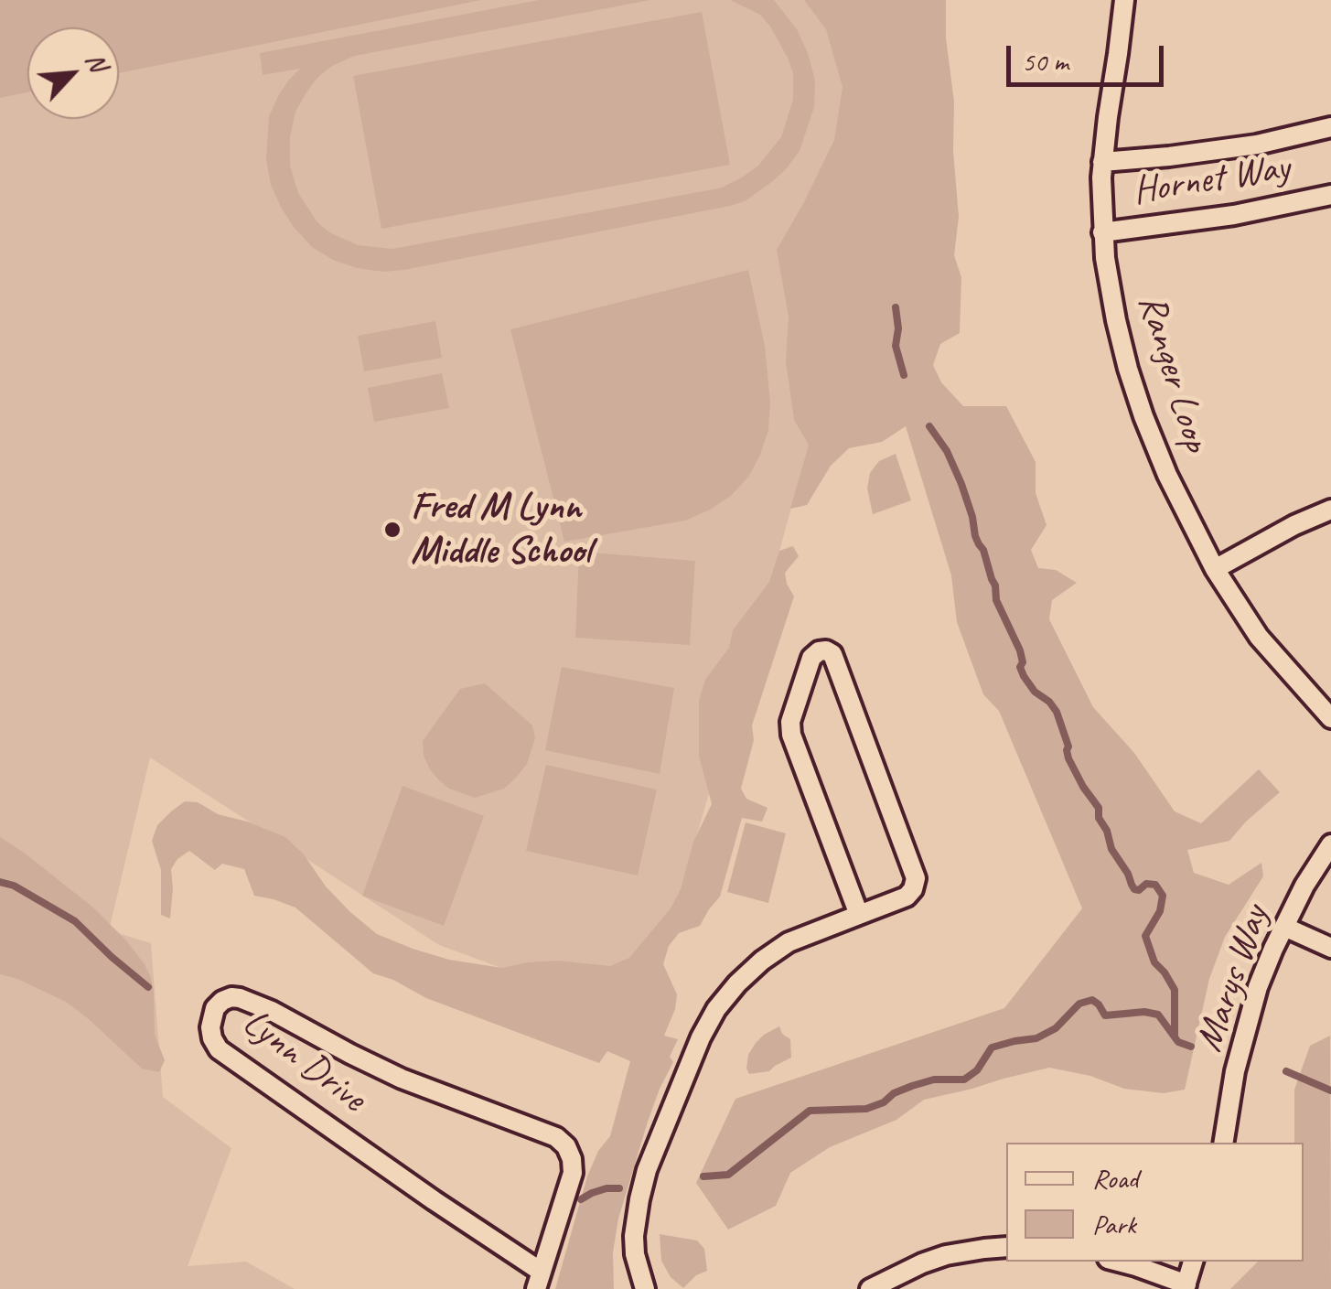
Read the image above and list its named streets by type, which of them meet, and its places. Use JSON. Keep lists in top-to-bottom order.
{
  "streets": {
    "street": [
      "Hornet Way",
      "Ranger Loop",
      "Marys Way",
      "Lynn Drive"
    ]
  },
  "crossings": [
    ["Hornet Way", "Ranger Loop"]
  ],
  "places": ["Fred M Lynn Middle School"],
  "legend": ["Road", "Park"],
  "scale_bar": "50 m",
  "north": "top right"
}
